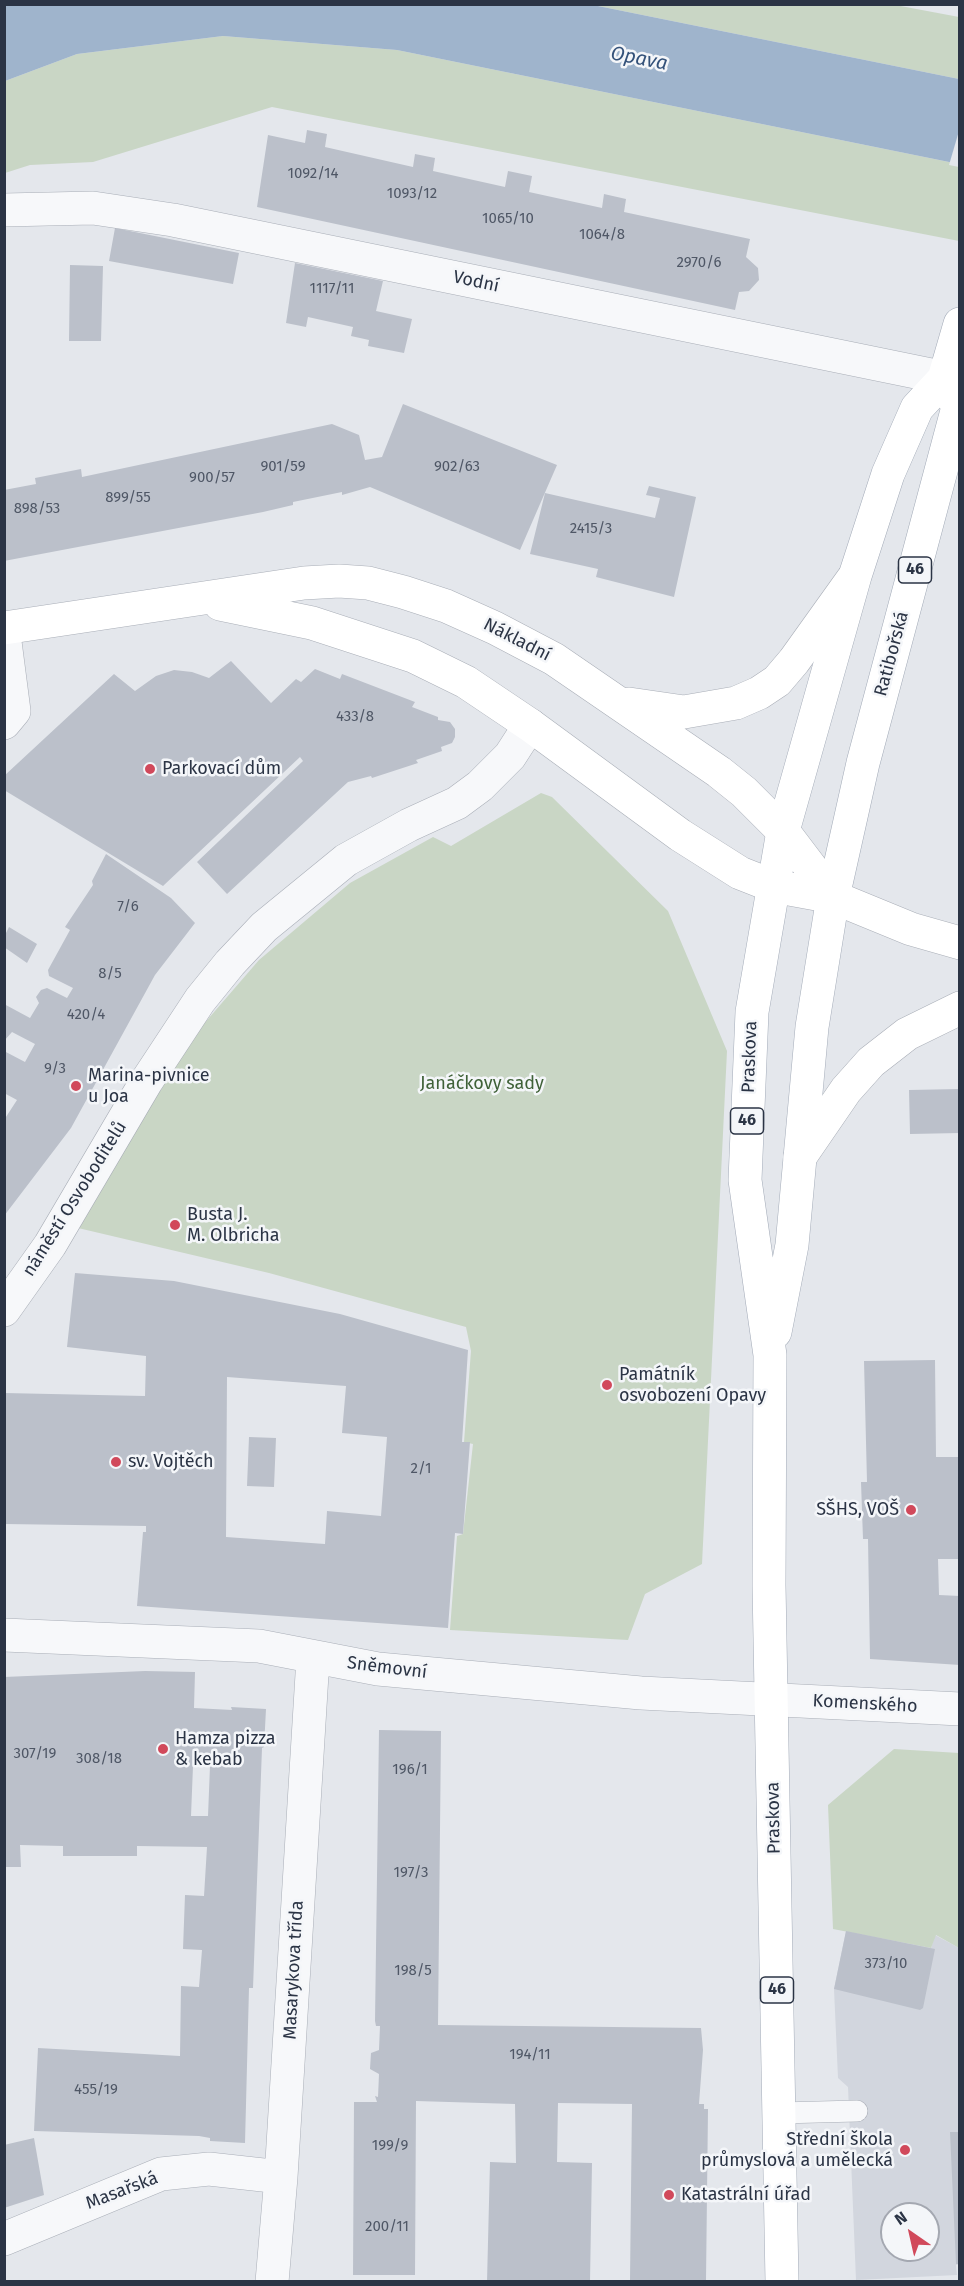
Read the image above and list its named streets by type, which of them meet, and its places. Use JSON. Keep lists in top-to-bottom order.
{
  "streets": {
    "main road": [
      "46",
      "Nákladní",
      "Ratibořská",
      "Praskova"
    ],
    "street": [
      "Vodní",
      "náměstí Osvoboditelů",
      "Sněmovní",
      "Komenského",
      "Masarykova třída",
      "Masařská"
    ]
  },
  "crossings": [
    ["Vodní", "46"],
    ["Vodní", "Ratibořská"],
    ["46", "Nákladní"],
    ["46", "Ratibořská"],
    ["46", "Praskova"],
    ["Nákladní", "Ratibořská"],
    ["Nákladní", "Praskova"],
    ["Nákladní", "náměstí Osvoboditelů"],
    ["Ratibořská", "Praskova"],
    ["Praskova", "Sněmovní"],
    ["Praskova", "Komenského"],
    ["Sněmovní", "Komenského"],
    ["Sněmovní", "Masarykova třída"],
    ["Masarykova třída", "Masařská"]
  ],
  "water": ["Opava"],
  "parks": ["Janáčkovy sady"],
  "places": [
    "Parkovací dům",
    "Marina-pivnice u Joa",
    "Busta J. M. Olbricha",
    "Památník osvobození Opavy",
    "sv. Vojtěch",
    "SŠHS, VOŠ",
    "Hamza pizza & kebab",
    "Střední škola průmyslová a umělecká",
    "Katastrální úřad"
  ],
  "house_numbers": [
    "1092/14",
    "1093/12",
    "1065/10",
    "1064/8",
    "2970/6",
    "1117/11",
    "901/59",
    "902/63",
    "900/57",
    "899/55",
    "898/53",
    "2415/3",
    "433/8",
    "7/6",
    "8/5",
    "420/4",
    "9/3",
    "2/1",
    "307/19",
    "308/18",
    "196/1",
    "197/3",
    "373/10",
    "198/5",
    "194/11",
    "455/19",
    "199/9",
    "200/11"
  ],
  "north": "top left"
}
